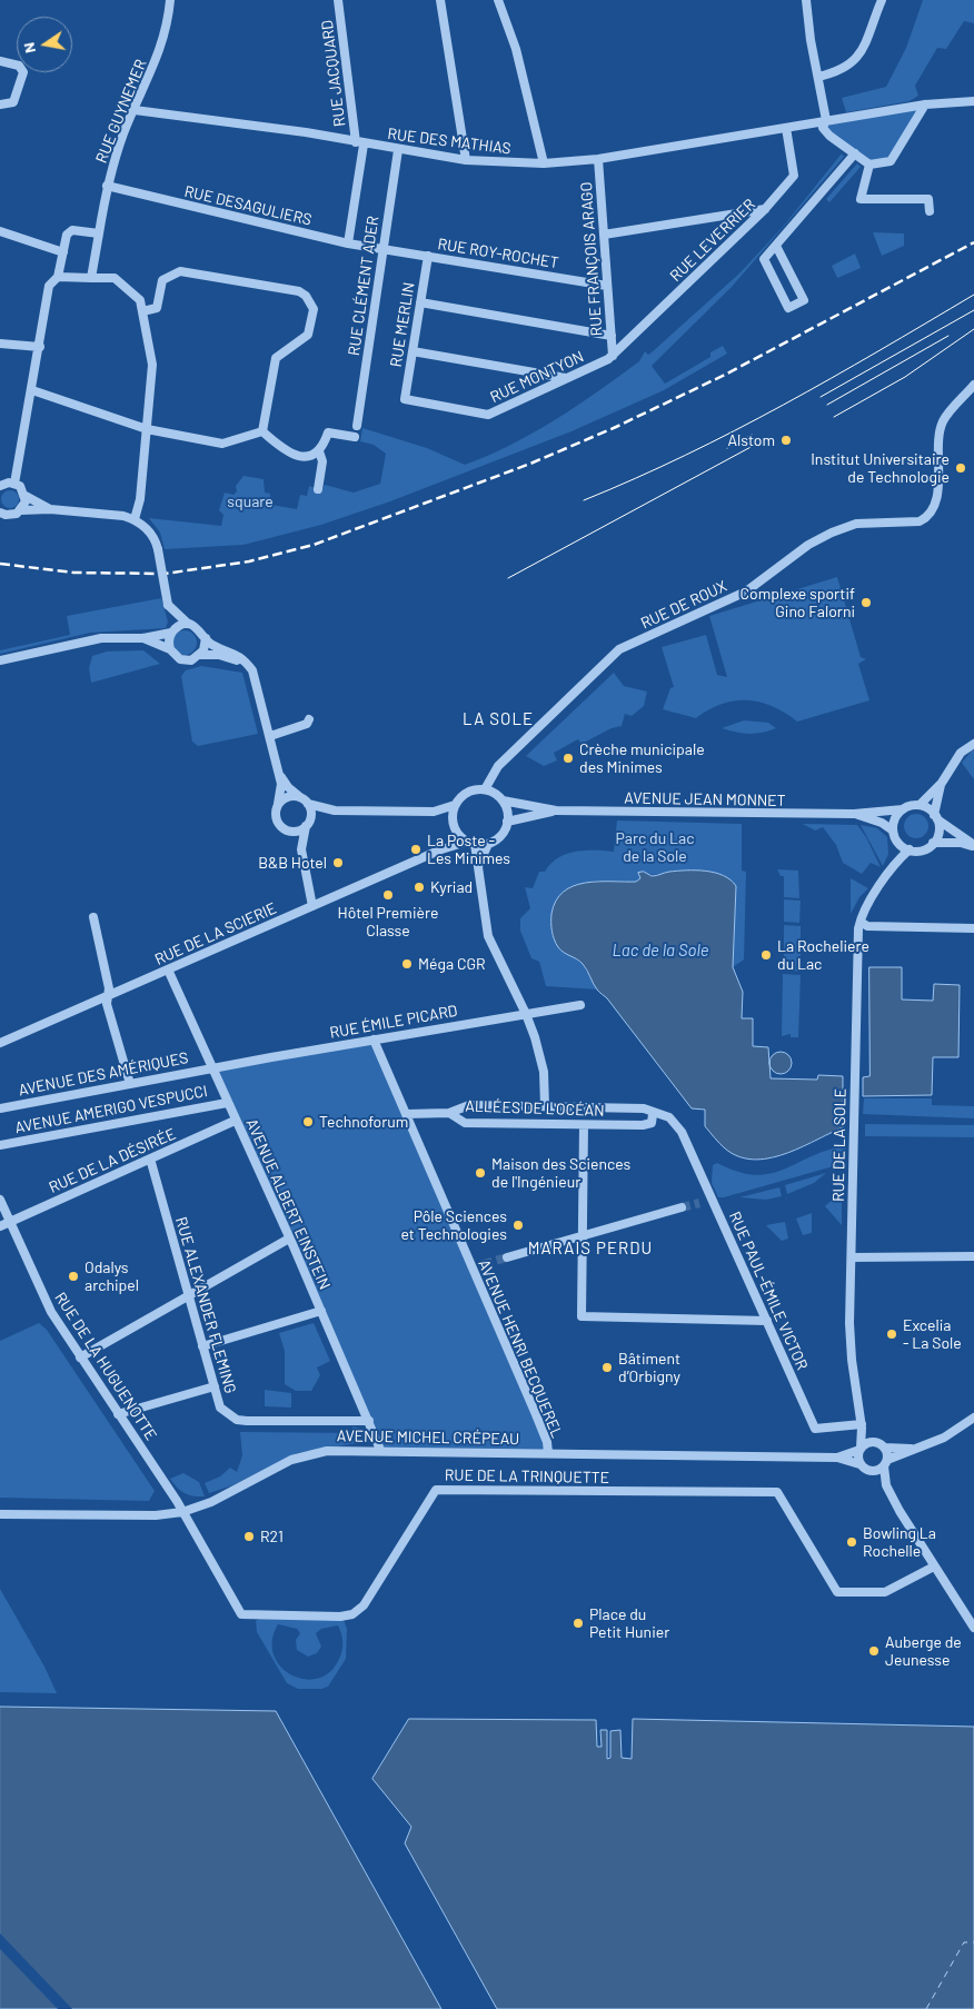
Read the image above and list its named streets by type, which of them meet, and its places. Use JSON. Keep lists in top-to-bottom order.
{
  "streets": {
    "street": [
      "RUE JACQUARD",
      "RUE GUYNEMER",
      "RUE DES MATHIAS",
      "RUE DESAGULIERS",
      "RUE LEVERRIER",
      "RUE ROY-ROCHET",
      "RUE FRANÇOIS ARAGO",
      "RUE CLÉMENT ADER",
      "RUE MERLIN",
      "RUE MONTYON",
      "RUE DE ROUX",
      "AVENUE JEAN MONNET",
      "RUE DE LA SCIERIE",
      "RUE ÉMILE PICARD",
      "AVENUE DES AMÉRIQUES",
      "ALLÉES DE L'OCÉAN",
      "AVENUE AMERIGO VESPUCCI",
      "RUE DE LA SOLE",
      "RUE DE LA DÉSIRÉE",
      "AVENUE ALBERT EINSTEIN",
      "RUE PAUL-ÉMILE VICTOR",
      "RUE ALEXANDER FLEMING",
      "AVENUE HENRI BECQUEREL",
      "RUE DE LA HUGUENOTTE",
      "AVENUE MICHEL CRÉPEAU",
      "RUE DE LA TRINQUETTE"
    ]
  },
  "crossings": [
    ["RUE JACQUARD", "RUE DES MATHIAS"],
    ["RUE JACQUARD", "RUE DESAGULIERS"],
    ["RUE GUYNEMER", "RUE DES MATHIAS"],
    ["RUE GUYNEMER", "RUE DESAGULIERS"],
    ["RUE DES MATHIAS", "RUE LEVERRIER"],
    ["RUE DES MATHIAS", "RUE FRANÇOIS ARAGO"],
    ["RUE DES MATHIAS", "RUE CLÉMENT ADER"],
    ["RUE DESAGULIERS", "RUE ROY-ROCHET"],
    ["RUE DESAGULIERS", "RUE CLÉMENT ADER"],
    ["RUE LEVERRIER", "RUE FRANÇOIS ARAGO"],
    ["RUE LEVERRIER", "RUE MONTYON"],
    ["RUE ROY-ROCHET", "RUE FRANÇOIS ARAGO"],
    ["RUE ROY-ROCHET", "RUE CLÉMENT ADER"],
    ["RUE ROY-ROCHET", "RUE MERLIN"],
    ["RUE FRANÇOIS ARAGO", "RUE MONTYON"],
    ["RUE MERLIN", "RUE MONTYON"],
    ["RUE DE ROUX", "AVENUE JEAN MONNET"],
    ["RUE DE ROUX", "RUE DE LA SCIERIE"],
    ["AVENUE JEAN MONNET", "RUE DE LA SCIERIE"],
    ["AVENUE JEAN MONNET", "RUE DE LA SOLE"],
    ["RUE DE LA SCIERIE", "AVENUE ALBERT EINSTEIN"],
    ["RUE ÉMILE PICARD", "AVENUE DES AMÉRIQUES"],
    ["RUE ÉMILE PICARD", "AVENUE ALBERT EINSTEIN"],
    ["RUE ÉMILE PICARD", "AVENUE HENRI BECQUEREL"],
    ["AVENUE DES AMÉRIQUES", "AVENUE ALBERT EINSTEIN"],
    ["ALLÉES DE L'OCÉAN", "RUE PAUL-ÉMILE VICTOR"],
    ["AVENUE AMERIGO VESPUCCI", "AVENUE ALBERT EINSTEIN"],
    ["RUE DE LA SOLE", "RUE PAUL-ÉMILE VICTOR"],
    ["RUE DE LA SOLE", "AVENUE MICHEL CRÉPEAU"],
    ["RUE DE LA DÉSIRÉE", "AVENUE ALBERT EINSTEIN"],
    ["RUE DE LA DÉSIRÉE", "RUE ALEXANDER FLEMING"],
    ["RUE DE LA DÉSIRÉE", "RUE DE LA HUGUENOTTE"],
    ["AVENUE ALBERT EINSTEIN", "RUE ALEXANDER FLEMING"],
    ["AVENUE ALBERT EINSTEIN", "AVENUE MICHEL CRÉPEAU"],
    ["AVENUE HENRI BECQUEREL", "AVENUE MICHEL CRÉPEAU"],
    ["RUE DE LA HUGUENOTTE", "AVENUE MICHEL CRÉPEAU"],
    ["RUE DE LA HUGUENOTTE", "RUE DE LA TRINQUETTE"],
    ["AVENUE MICHEL CRÉPEAU", "RUE DE LA TRINQUETTE"]
  ],
  "districts": ["LA SOLE", "MARAIS PERDU"],
  "water": ["Lac de la Sole"],
  "parks": ["square", "Parc du Lac de la Sole"],
  "places": [
    "Alstom",
    "Institut Universitaire de Technologie",
    "Complexe sportif Gino Falorni",
    "Crèche municipale des Minimes",
    "La Poste - Les Minimes",
    "B&B Hotel",
    "Kyriad",
    "Hôtel Première Classe",
    "La Rocheliere du Lac",
    "Méga CGR",
    "Technoforum",
    "Maison des Sciences de l'Ingénieur",
    "Pôle Sciences et Technologies",
    "Odalys archipel",
    "Excelia - La Sole",
    "Bâtiment d’Orbigny",
    "R21",
    "Bowling La Rochelle",
    "Place du Petit Hunier",
    "Auberge de Jeunesse"
  ],
  "north": "left"
}
